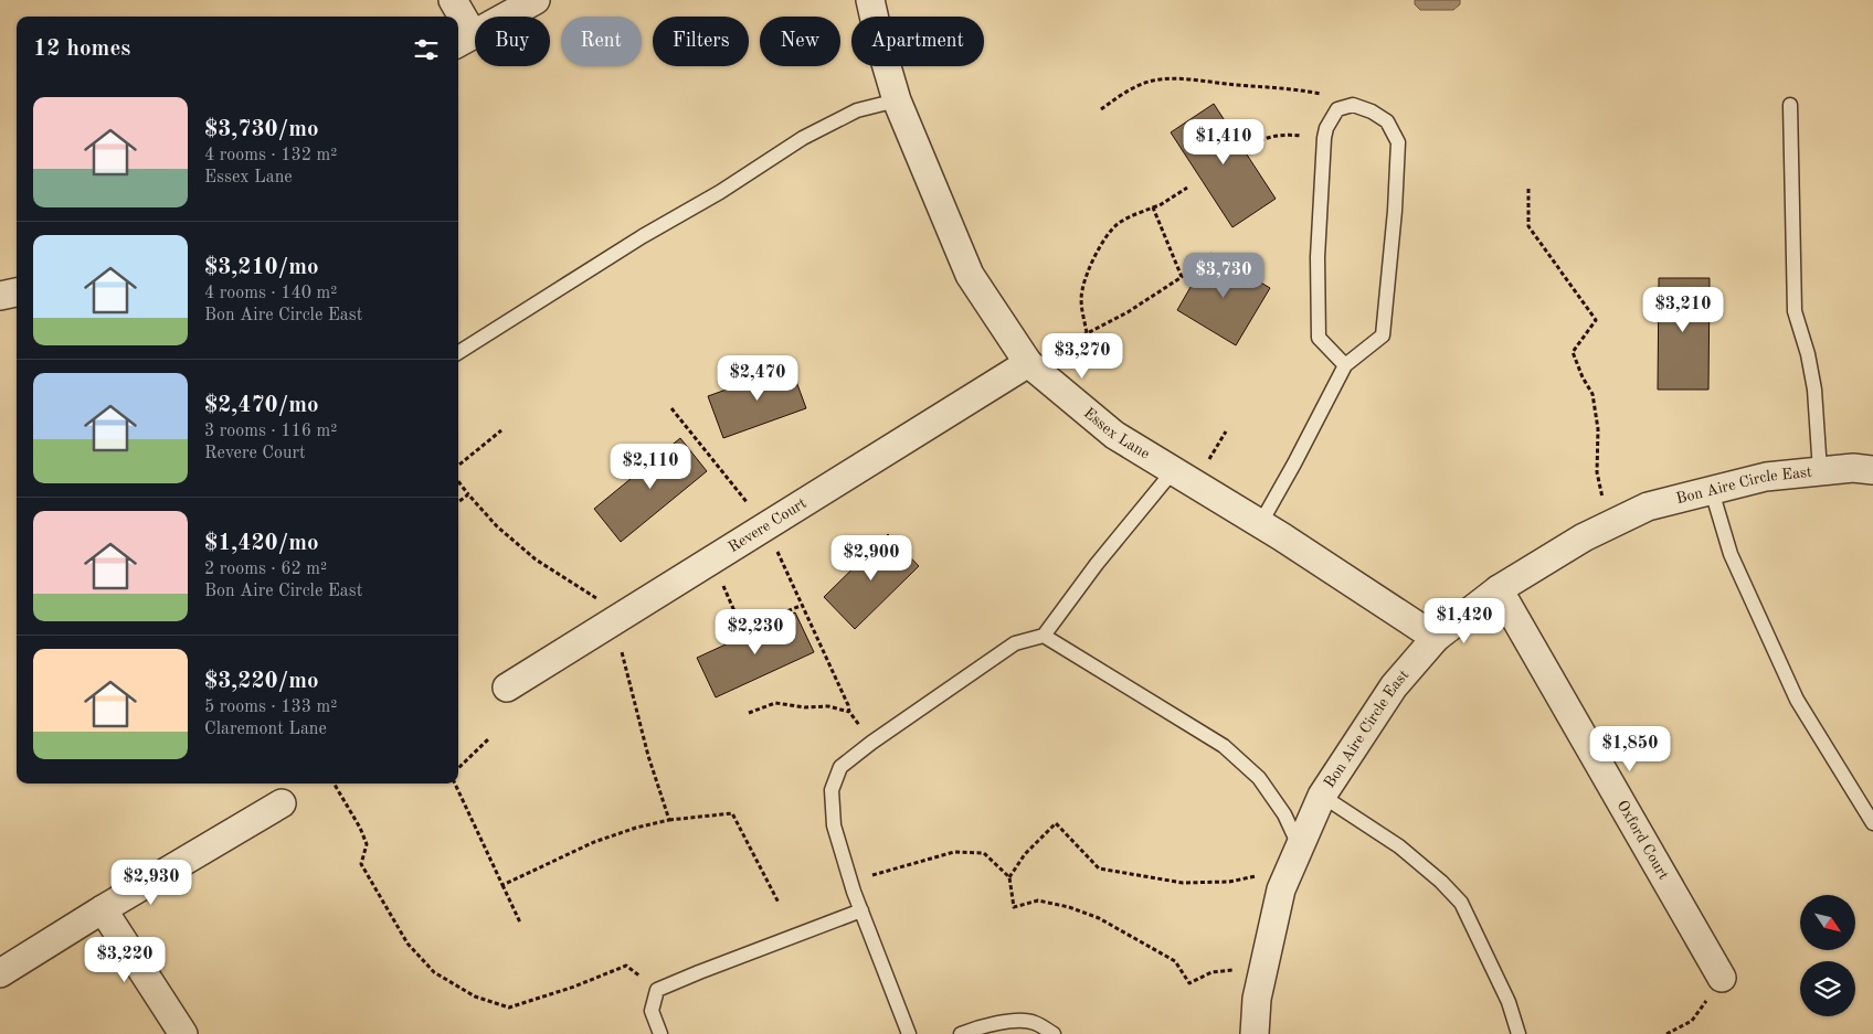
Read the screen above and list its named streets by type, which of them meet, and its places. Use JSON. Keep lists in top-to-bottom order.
{
  "streets": {
    "street": [
      "Essex Lane",
      "Bon Aire Circle East",
      "Revere Court",
      "Oxford Court"
    ]
  },
  "crossings": [
    ["Essex Lane", "Bon Aire Circle East"],
    ["Essex Lane", "Revere Court"],
    ["Bon Aire Circle East", "Oxford Court"]
  ],
  "north": "bottom right",
  "page": {
    "chip": [
      "Buy",
      "Rent",
      "Filters",
      "New",
      "Apartment"
    ],
    "heading": "12 homes",
    "list": [
      {
        "name": "$3,730/mo",
        "note": "4 rooms · 132 m² · Essex Lane"
      },
      {
        "name": "$3,210/mo",
        "note": "4 rooms · 140 m² · Bon Aire Circle East"
      },
      {
        "name": "$2,470/mo",
        "note": "3 rooms · 116 m² · Revere Court"
      },
      {
        "name": "$1,420/mo",
        "note": "2 rooms · 62 m² · Bon Aire Circle East"
      },
      {
        "name": "$3,220/mo",
        "note": "5 rooms · 133 m² · Claremont Lane"
      }
    ],
    "price": [
      "$1,410",
      "$3,730",
      "$3,210",
      "$3,270",
      "$2,470",
      "$2,110",
      "$2,900",
      "$1,420",
      "$2,230",
      "$1,850",
      "$2,930",
      "$3,220"
    ]
  }
}
